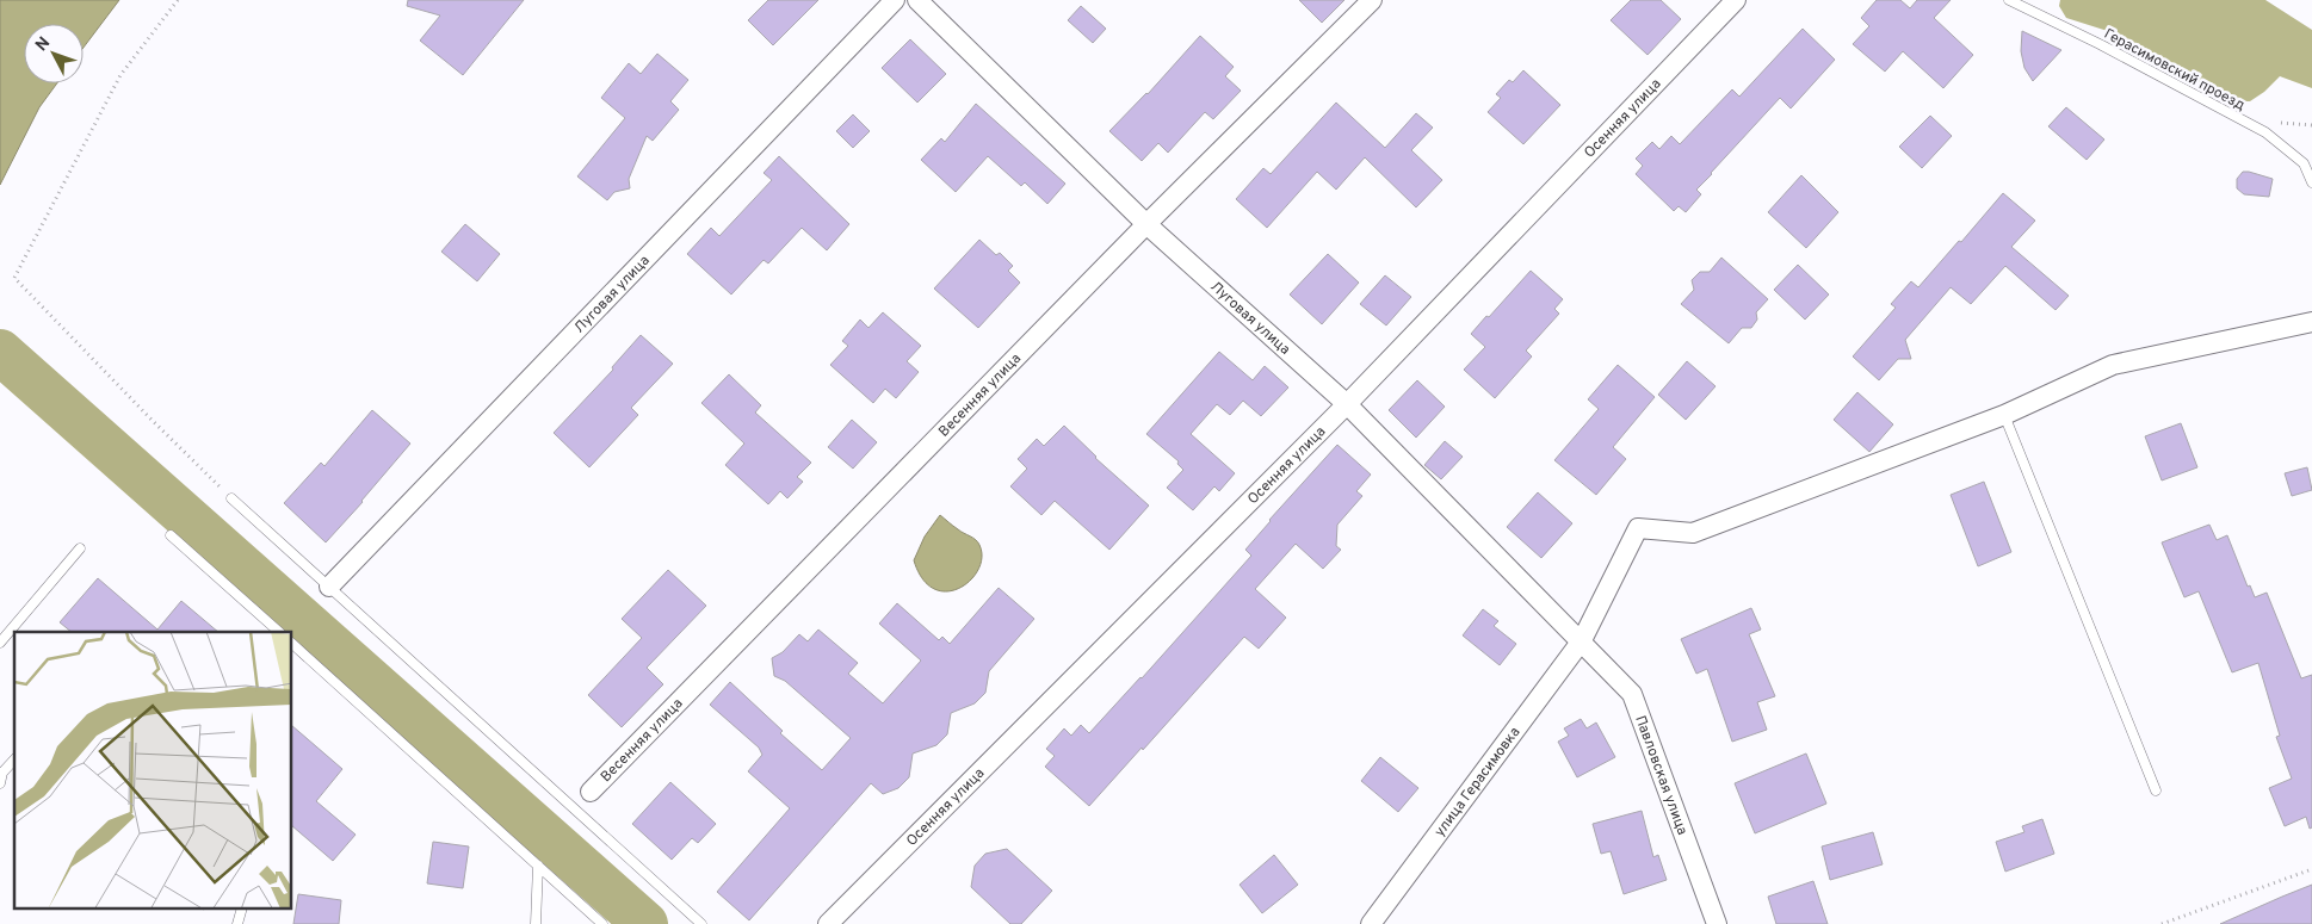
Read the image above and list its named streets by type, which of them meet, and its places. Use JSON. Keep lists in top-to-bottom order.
{
  "streets": {
    "street": [
      "Осенняя улица",
      "Луговая улица",
      "Весенняя улица",
      "Павловская улица",
      "улица Герасимовка"
    ],
    "lane": ["Герасимовский проезд"]
  },
  "crossings": [
    ["Осенняя улица", "Луговая улица"],
    ["Луговая улица", "Весенняя улица"],
    ["Луговая улица", "Павловская улица"],
    ["Луговая улица", "улица Герасимовка"],
    ["Павловская улица", "улица Герасимовка"]
  ],
  "north": "top left"
}
